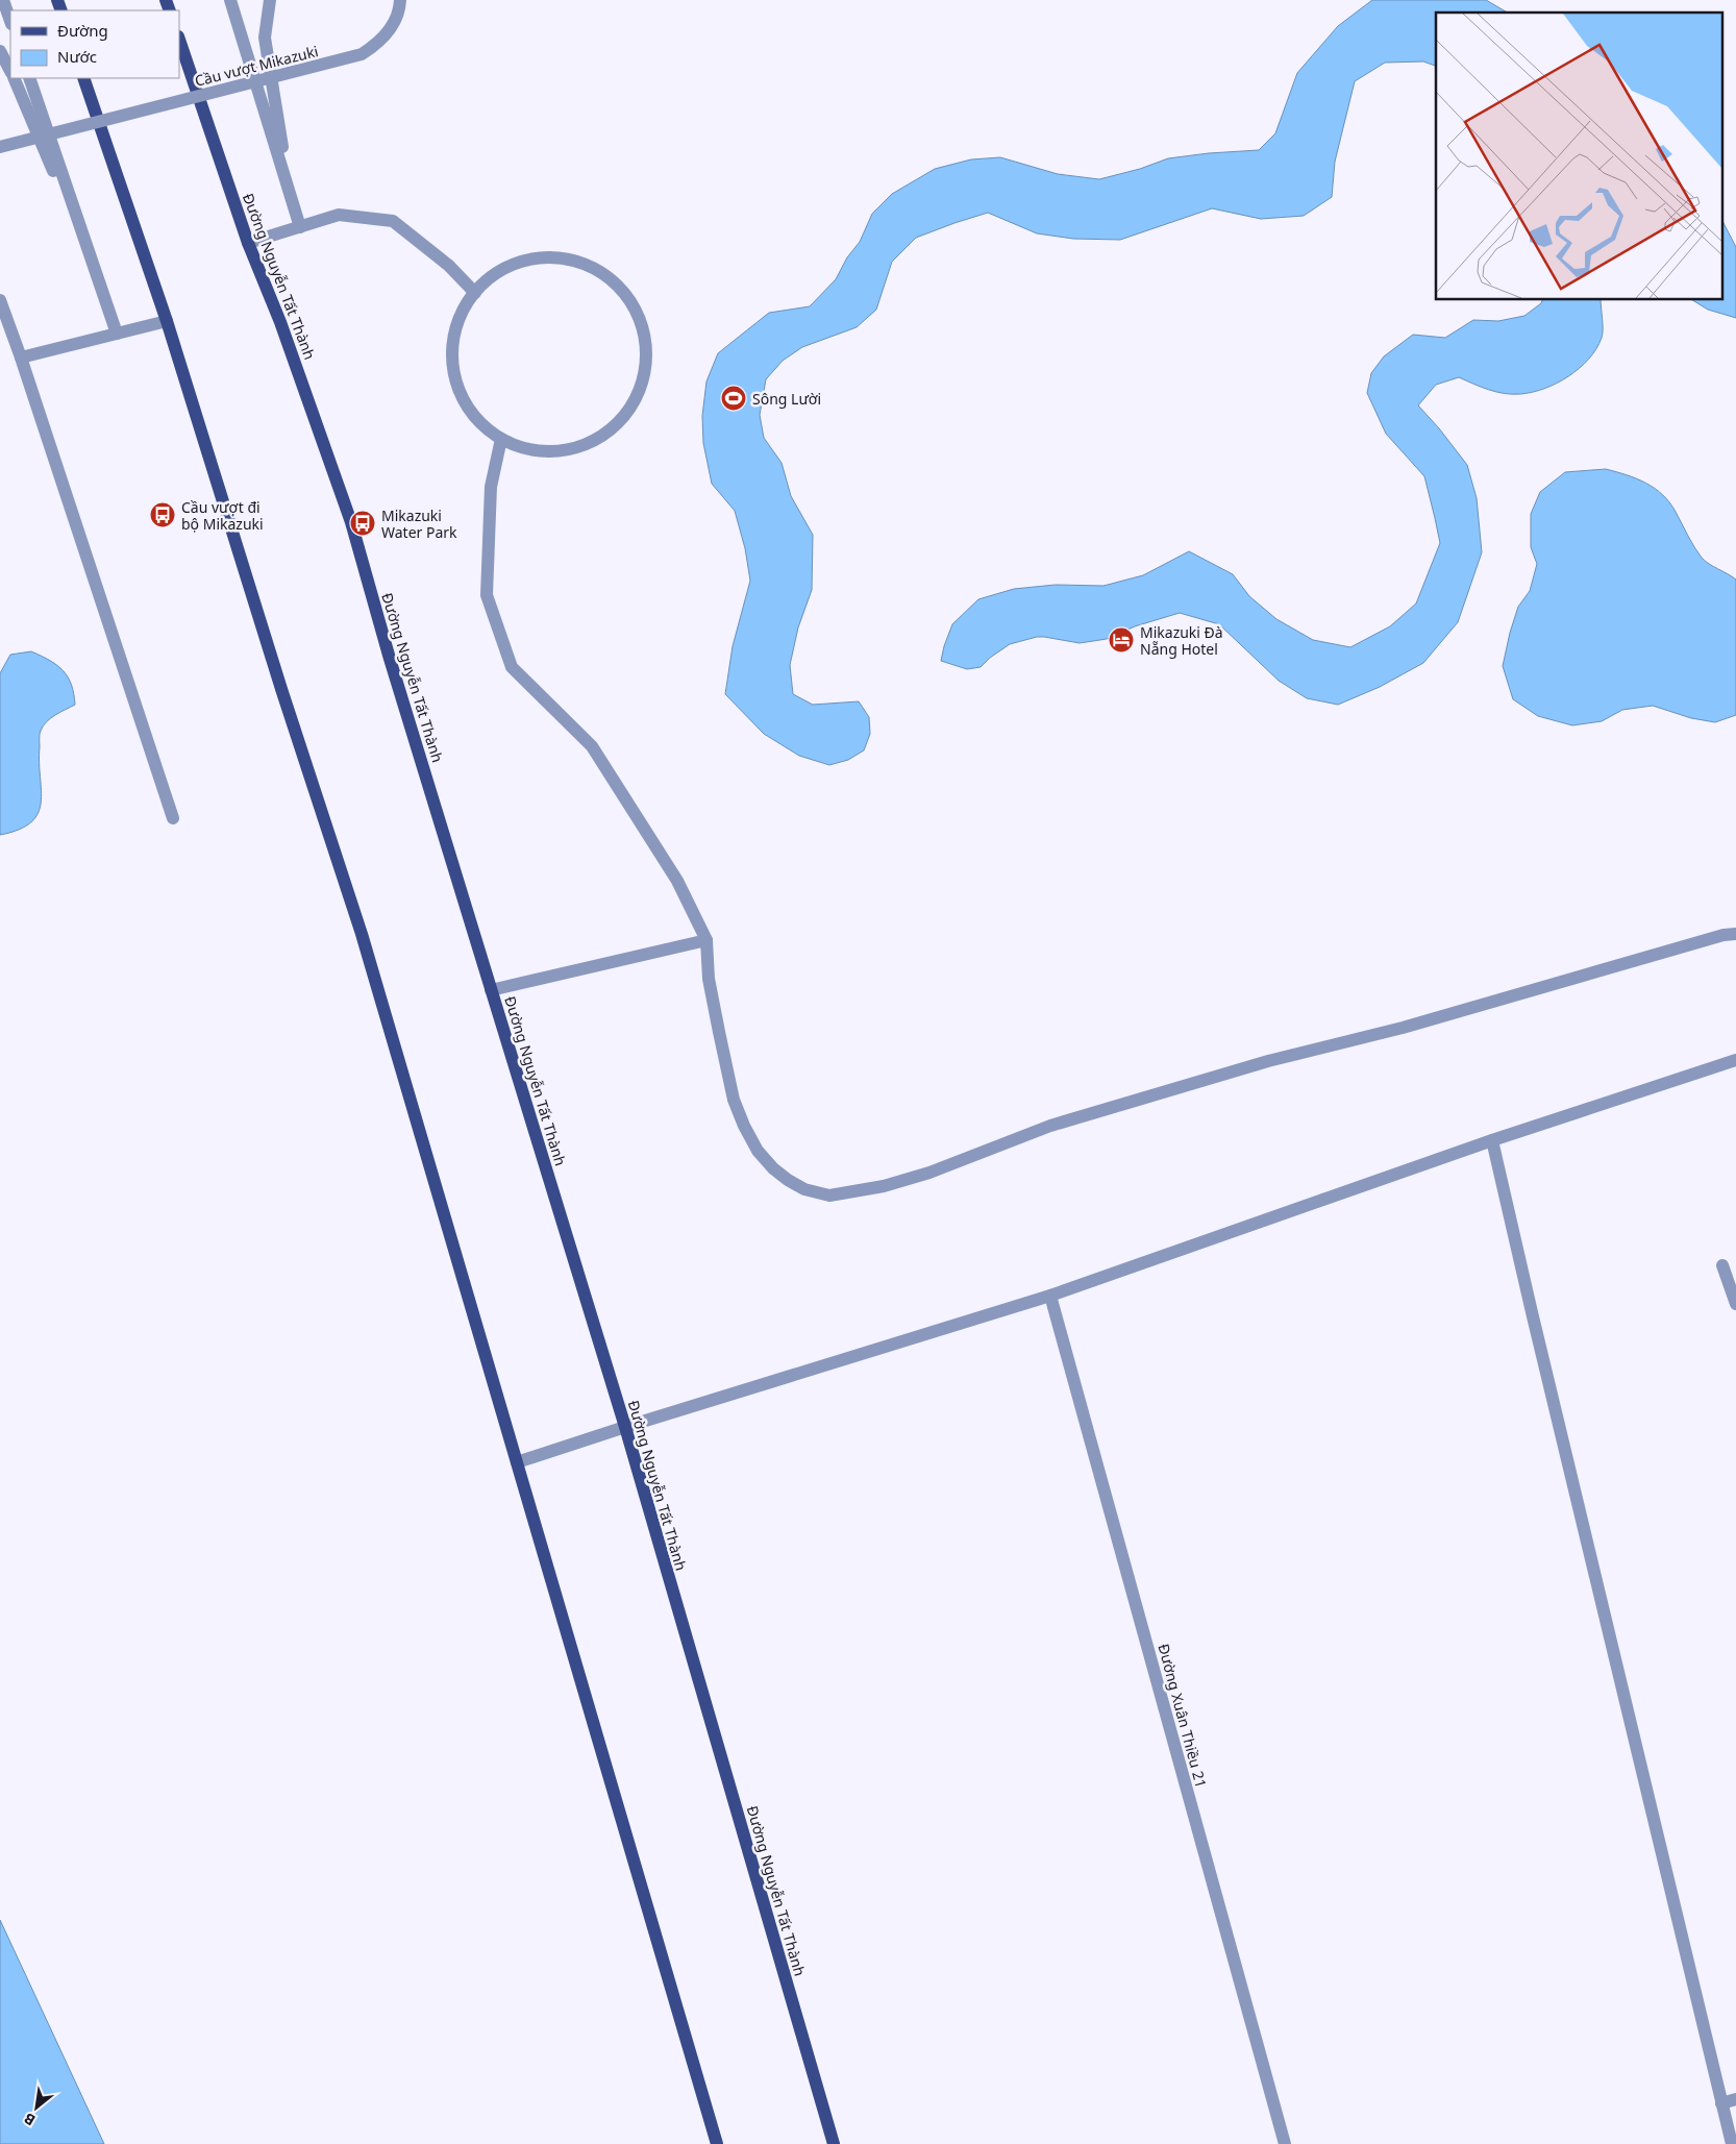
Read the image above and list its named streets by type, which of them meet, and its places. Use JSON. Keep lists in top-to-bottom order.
{
  "streets": {
    "main road": ["Đường Nguyễn Tất Thành"],
    "street": ["Cầu vượt Mikazuki", "Đường Xuân Thiều 21"]
  },
  "places": {
    "sports": ["Sông Lười"],
    "bus stop": ["Cầu vượt đi bộ Mikazuki", "Mikazuki Water Park"],
    "hotel": ["Mikazuki Đà Nẵng Hotel"]
  },
  "legend": ["Đường", "Nước"],
  "north": "bottom left"
}
